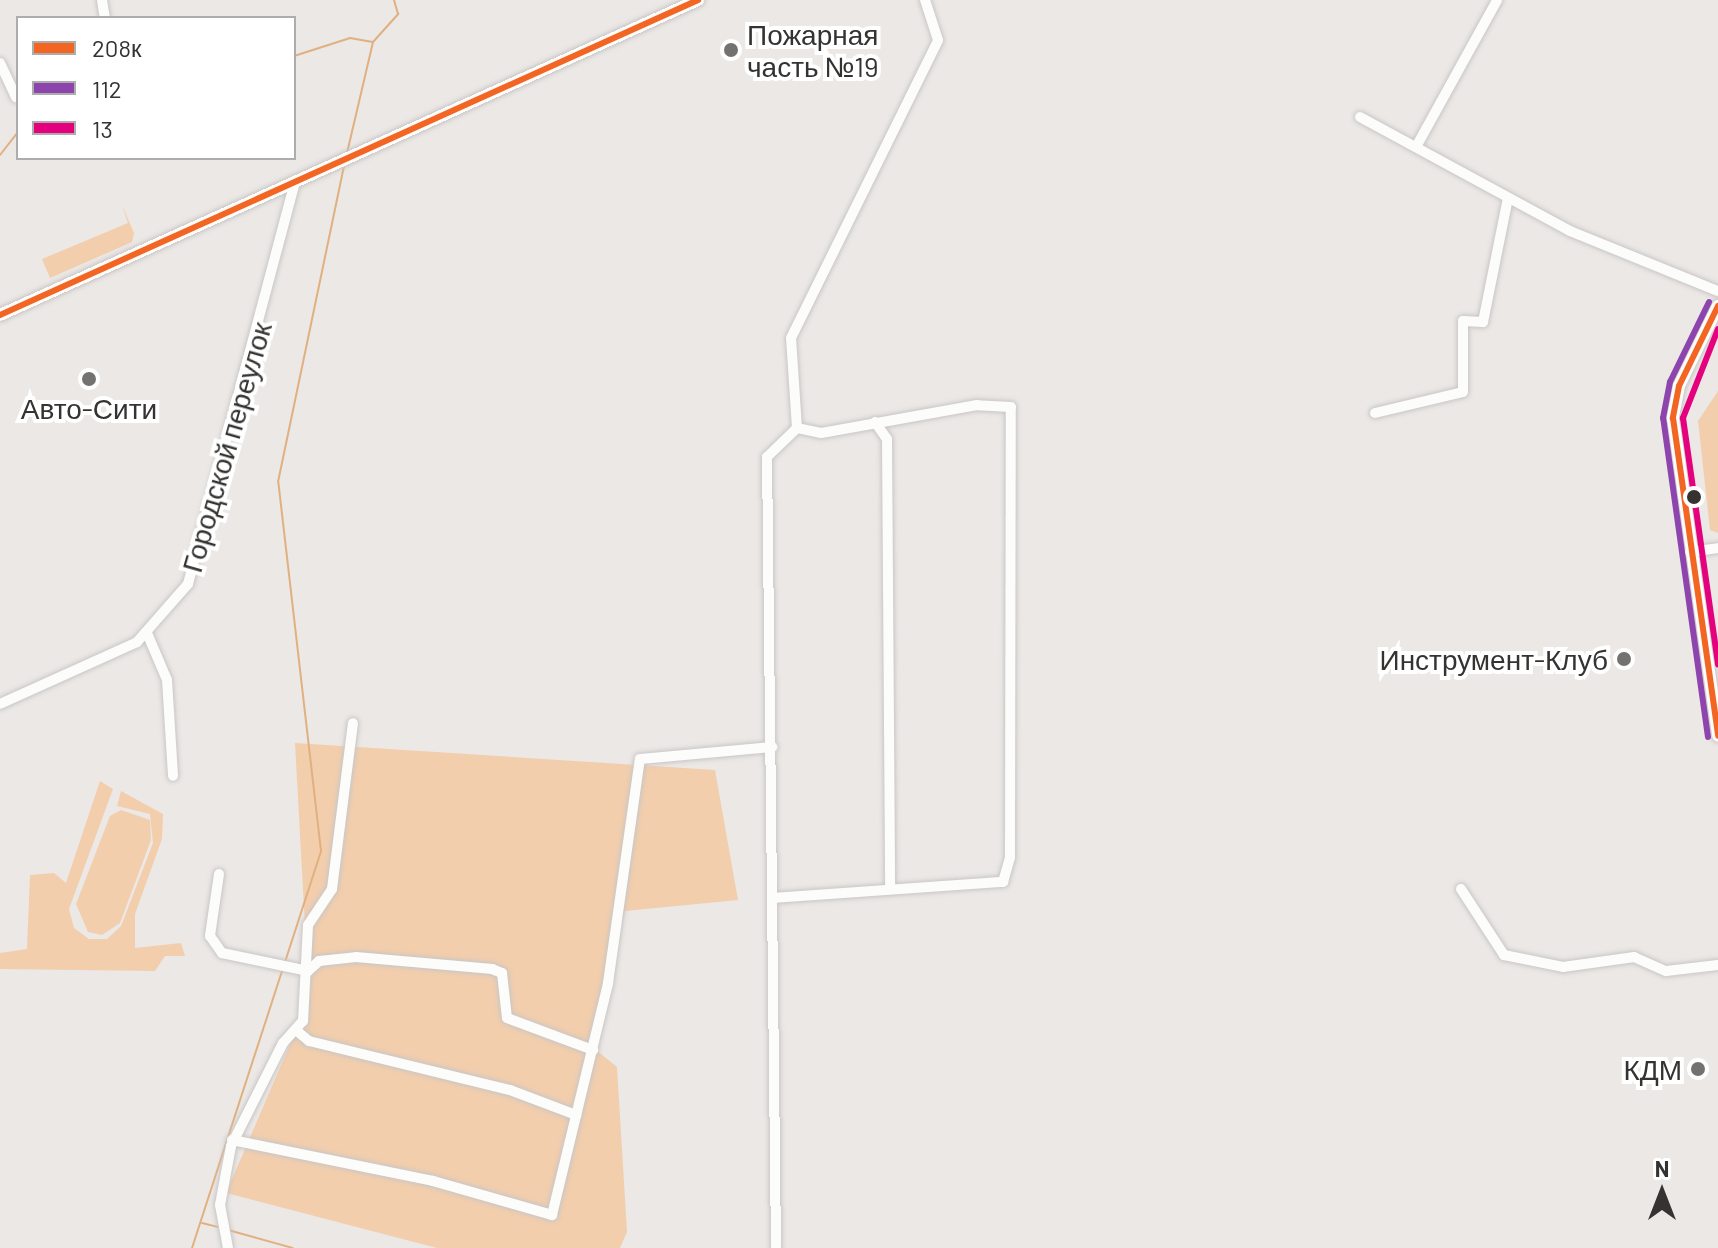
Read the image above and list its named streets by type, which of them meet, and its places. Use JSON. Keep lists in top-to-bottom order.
{
  "streets": {
    "street": ["Городской переулок"]
  },
  "places": [
    "Пожарная часть №19",
    "Авто-Сити",
    "Инструмент-Клуб",
    "КДМ"
  ],
  "lines": ["transit line 208к", "transit line 112", "transit line 13"],
  "legend": ["208к", "112", "13"],
  "north": "top"
}
